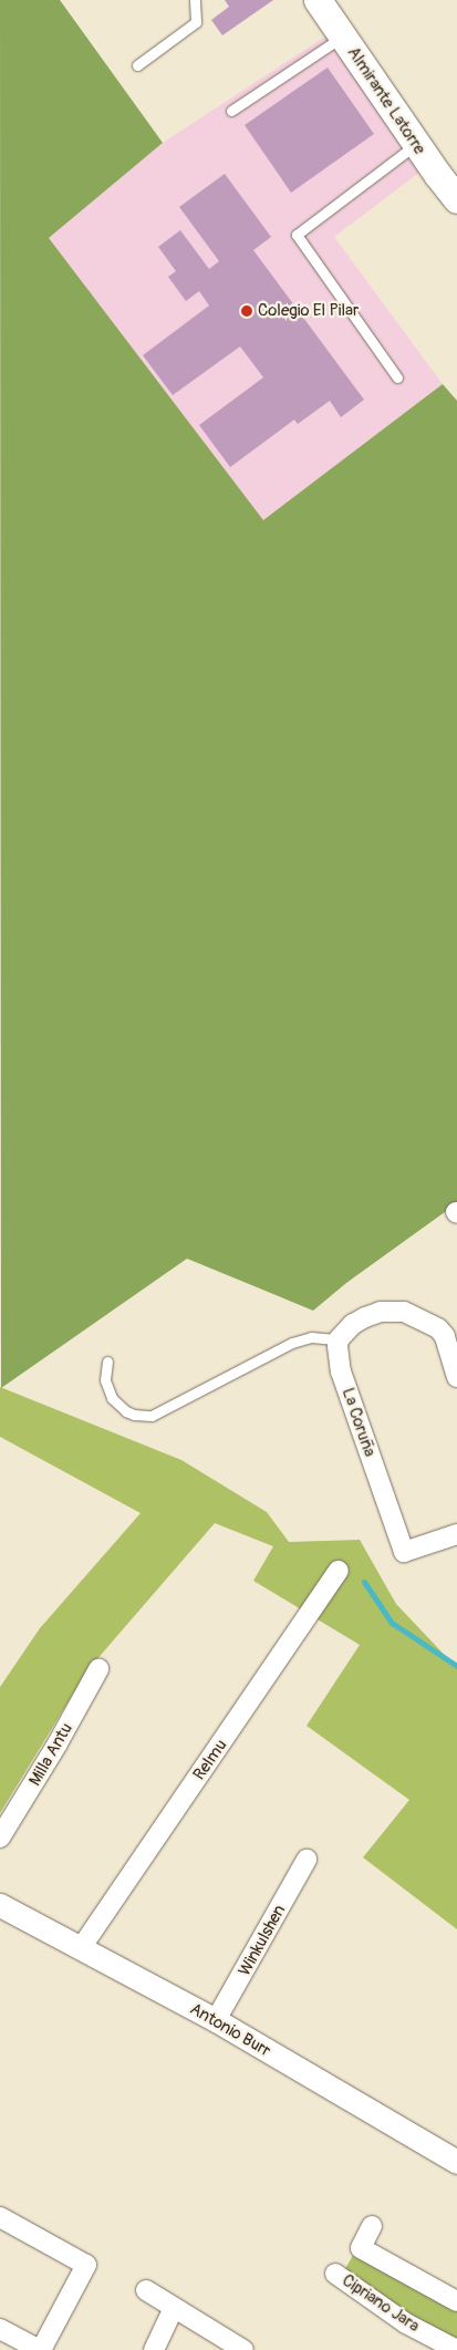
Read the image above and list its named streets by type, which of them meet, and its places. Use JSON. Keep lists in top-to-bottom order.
{
  "streets": {
    "main road": ["Almirante Latorre"],
    "street": [
      "La Coruña",
      "Milla Antu",
      "Relmu",
      "Winkulshen",
      "Antonio Burr",
      "Cipriano Jara"
    ]
  },
  "crossings": [
    ["Relmu", "Antonio Burr"],
    ["Winkulshen", "Antonio Burr"]
  ],
  "places": ["Colegio El Pilar"]
}
